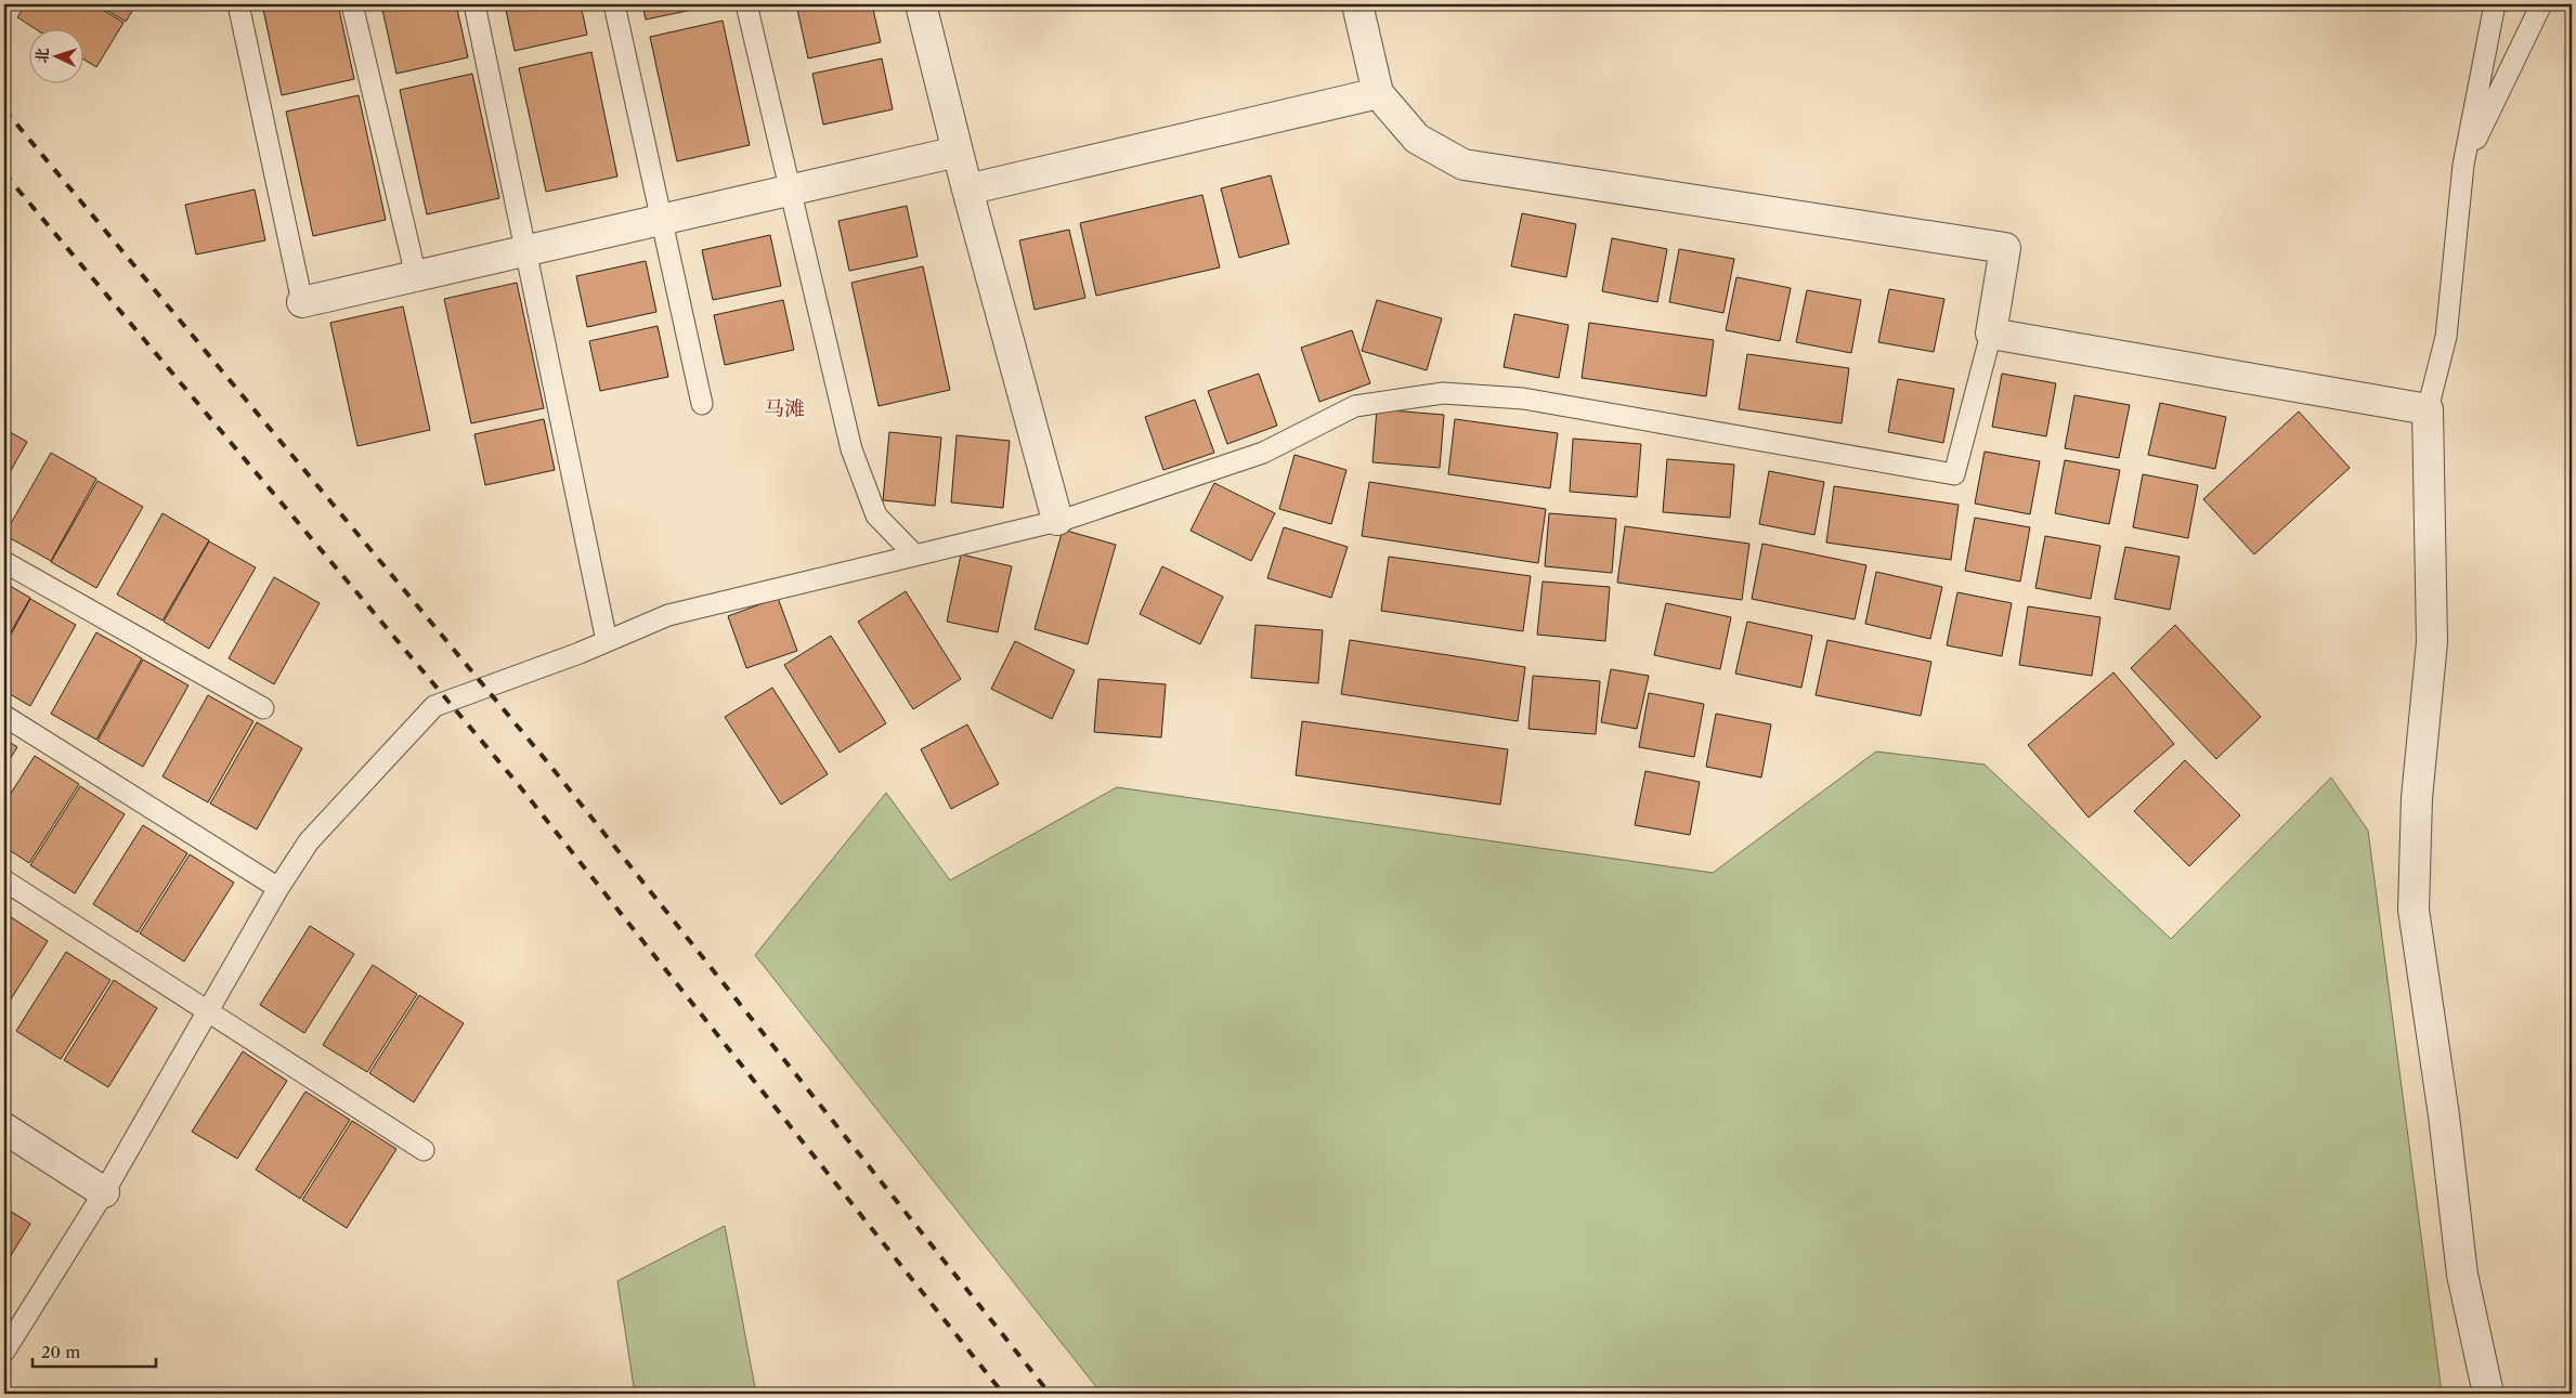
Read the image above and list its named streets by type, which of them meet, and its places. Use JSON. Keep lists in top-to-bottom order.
{
  "districts": ["马滩"],
  "scale_bar": "20 m",
  "north": "left"
}
